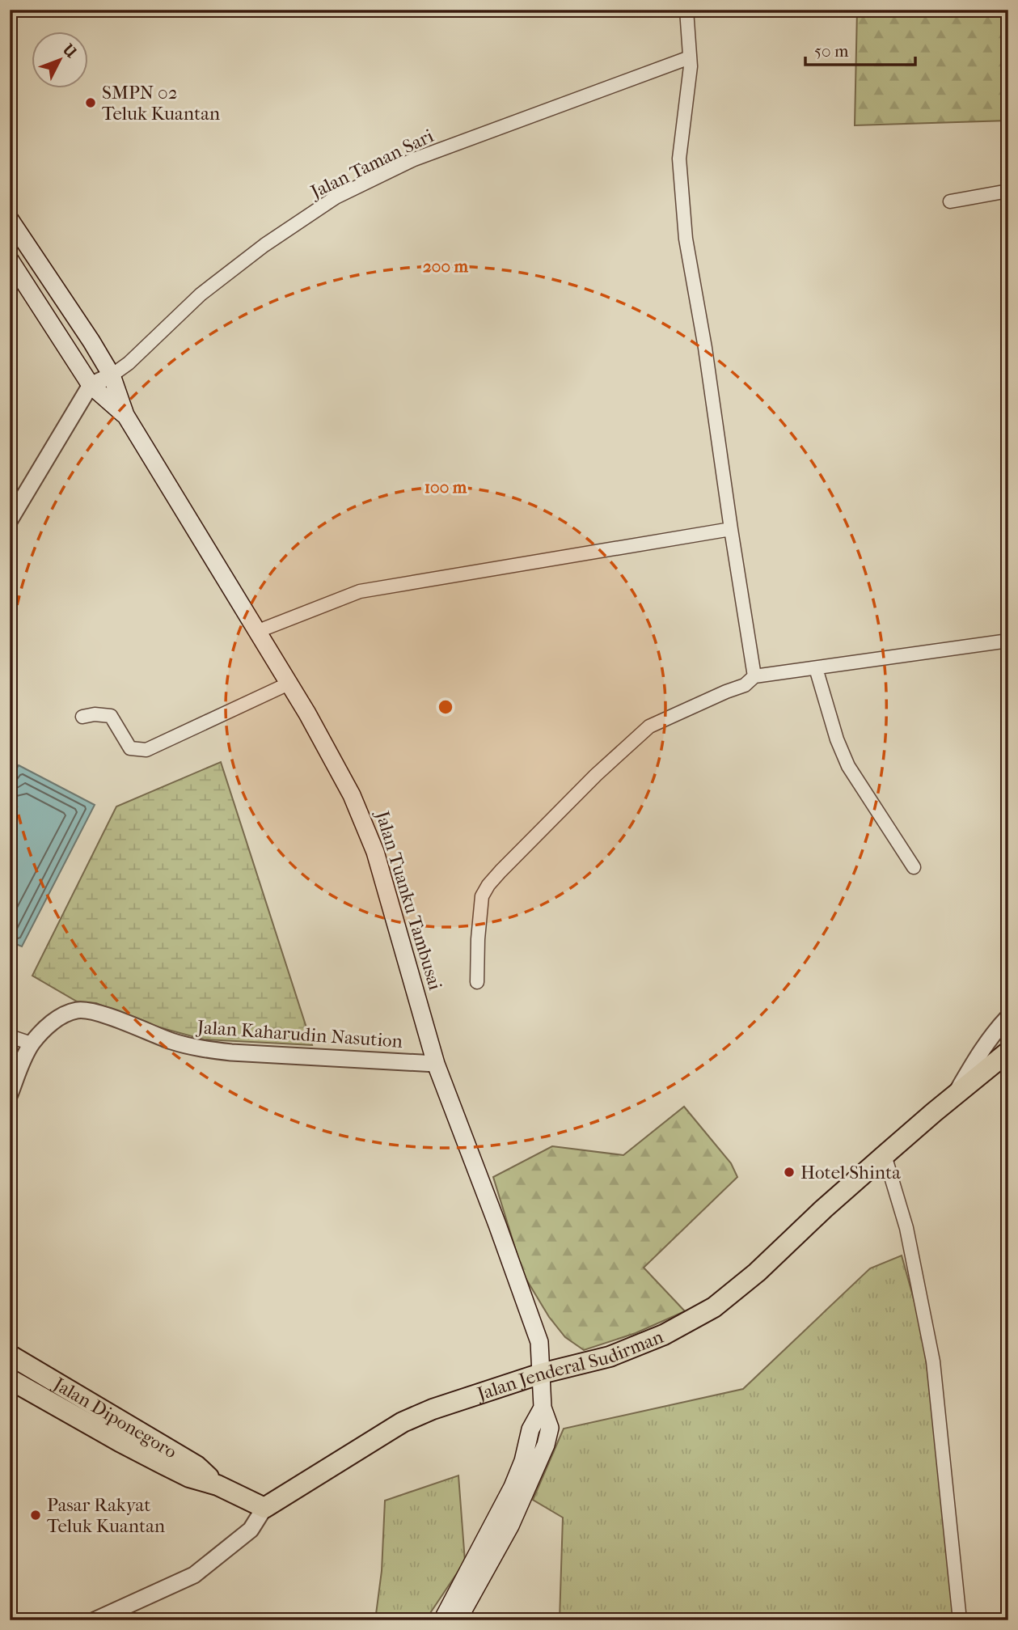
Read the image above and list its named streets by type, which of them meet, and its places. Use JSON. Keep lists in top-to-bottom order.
{
  "streets": {
    "main road": ["Jalan Tuanku Tambusai", "Jalan Jenderal Sudirman", "Jalan Diponegoro"],
    "street": ["Jalan Taman Sari", "Jalan Kaharudin Nasution"]
  },
  "crossings": [
    ["Jalan Taman Sari", "Jalan Tuanku Tambusai"],
    ["Jalan Tuanku Tambusai", "Jalan Kaharudin Nasution"],
    ["Jalan Tuanku Tambusai", "Jalan Jenderal Sudirman"],
    ["Jalan Jenderal Sudirman", "Jalan Diponegoro"]
  ],
  "places": ["SMPN 02 Teluk Kuantan", "Hotel Shinta", "Pasar Rakyat Teluk Kuantan"],
  "scale_bar": "50 m",
  "north": "top right",
  "rings": ["200 m", "100 m"]
}
